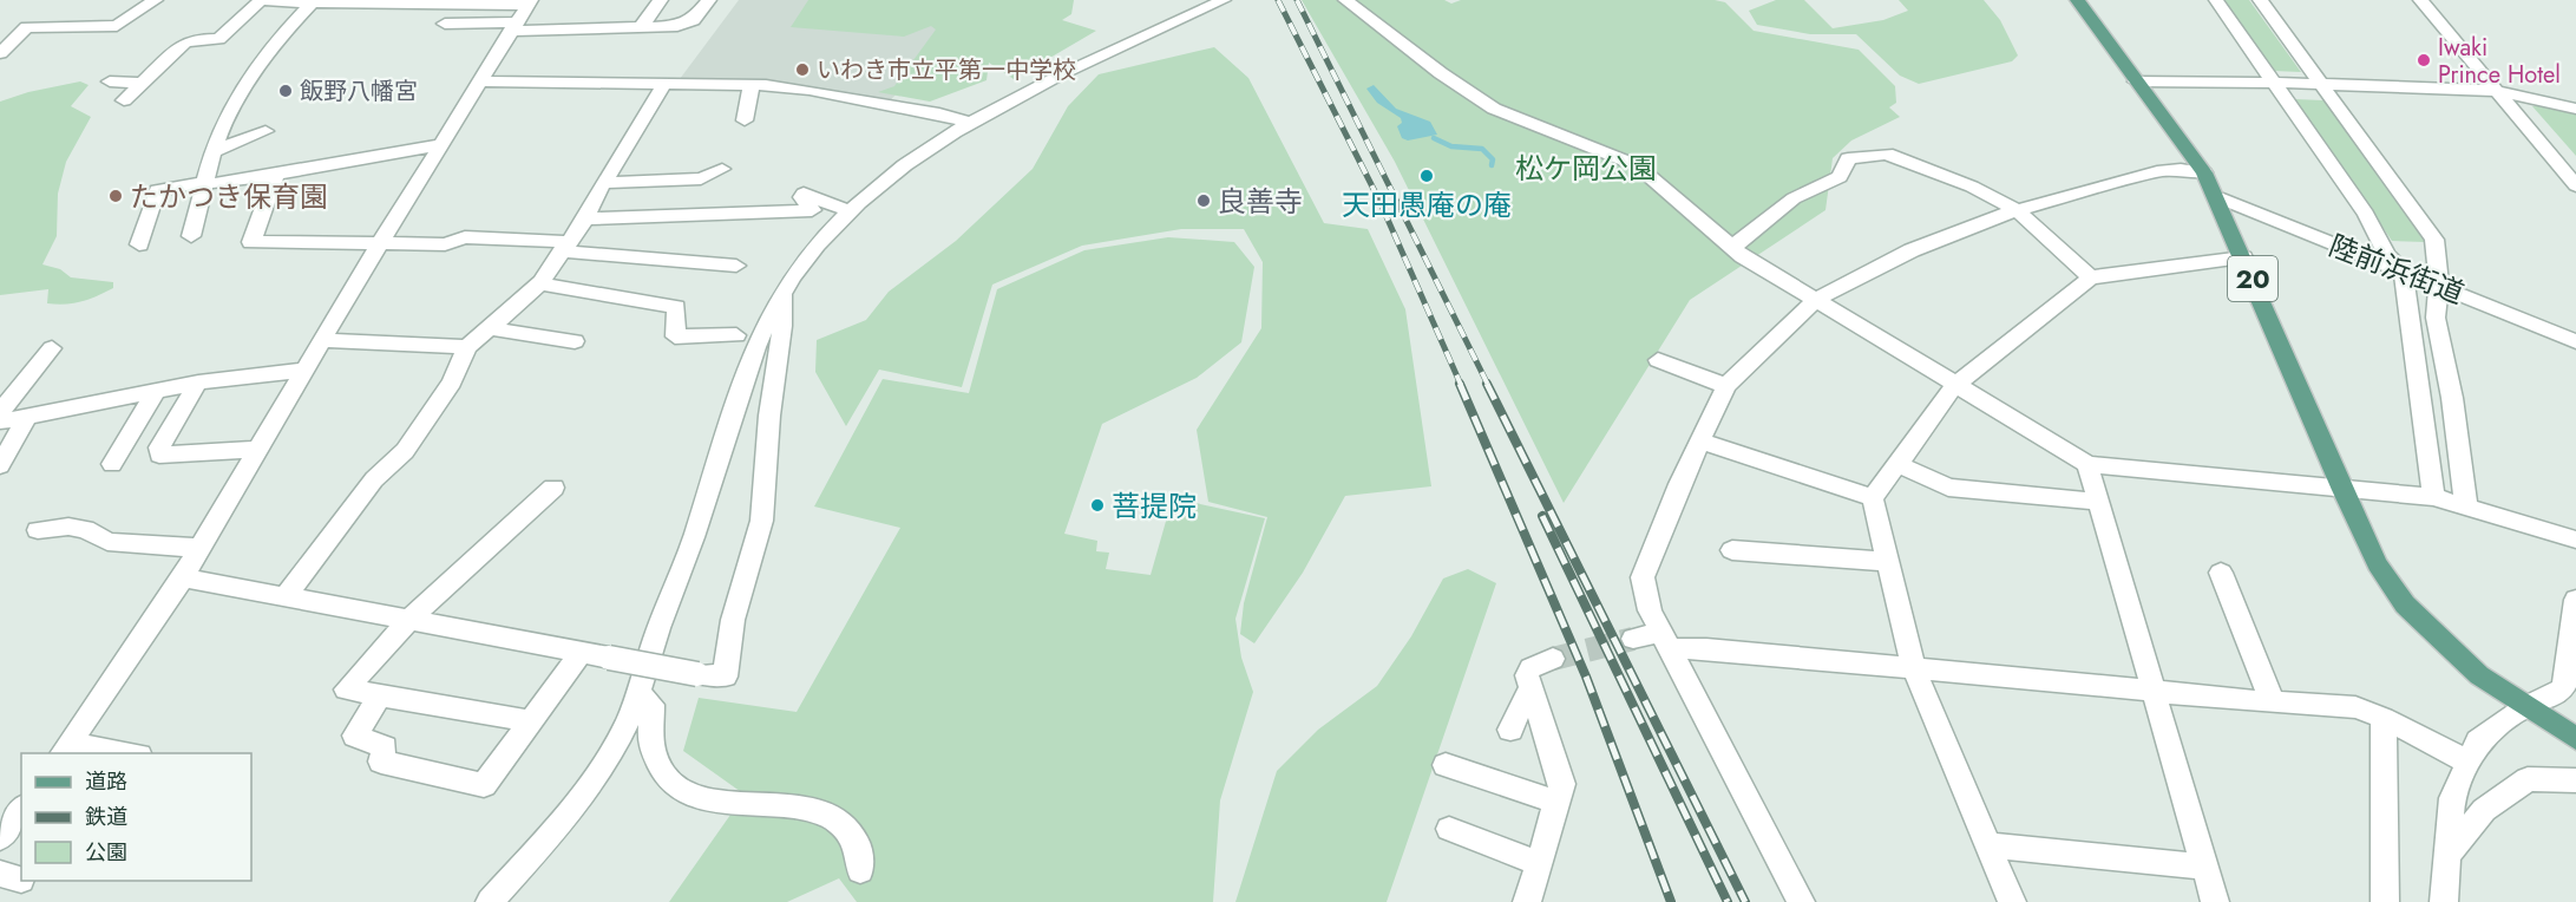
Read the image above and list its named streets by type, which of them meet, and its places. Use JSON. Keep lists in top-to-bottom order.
{
  "streets": {
    "main road": ["20"],
    "street": ["陸前浜街道"]
  },
  "crossings": [
    ["陸前浜街道", "20"]
  ],
  "parks": ["松ケ岡公園"],
  "places": [
    "Iwaki Prince Hotel",
    "いわき市立平第一中学校",
    "飯野八幡宮",
    "天田愚庵の庵",
    "たかつき保育園",
    "良善寺",
    "菩提院"
  ],
  "legend": ["道路", "鉄道", "公園"]
}
